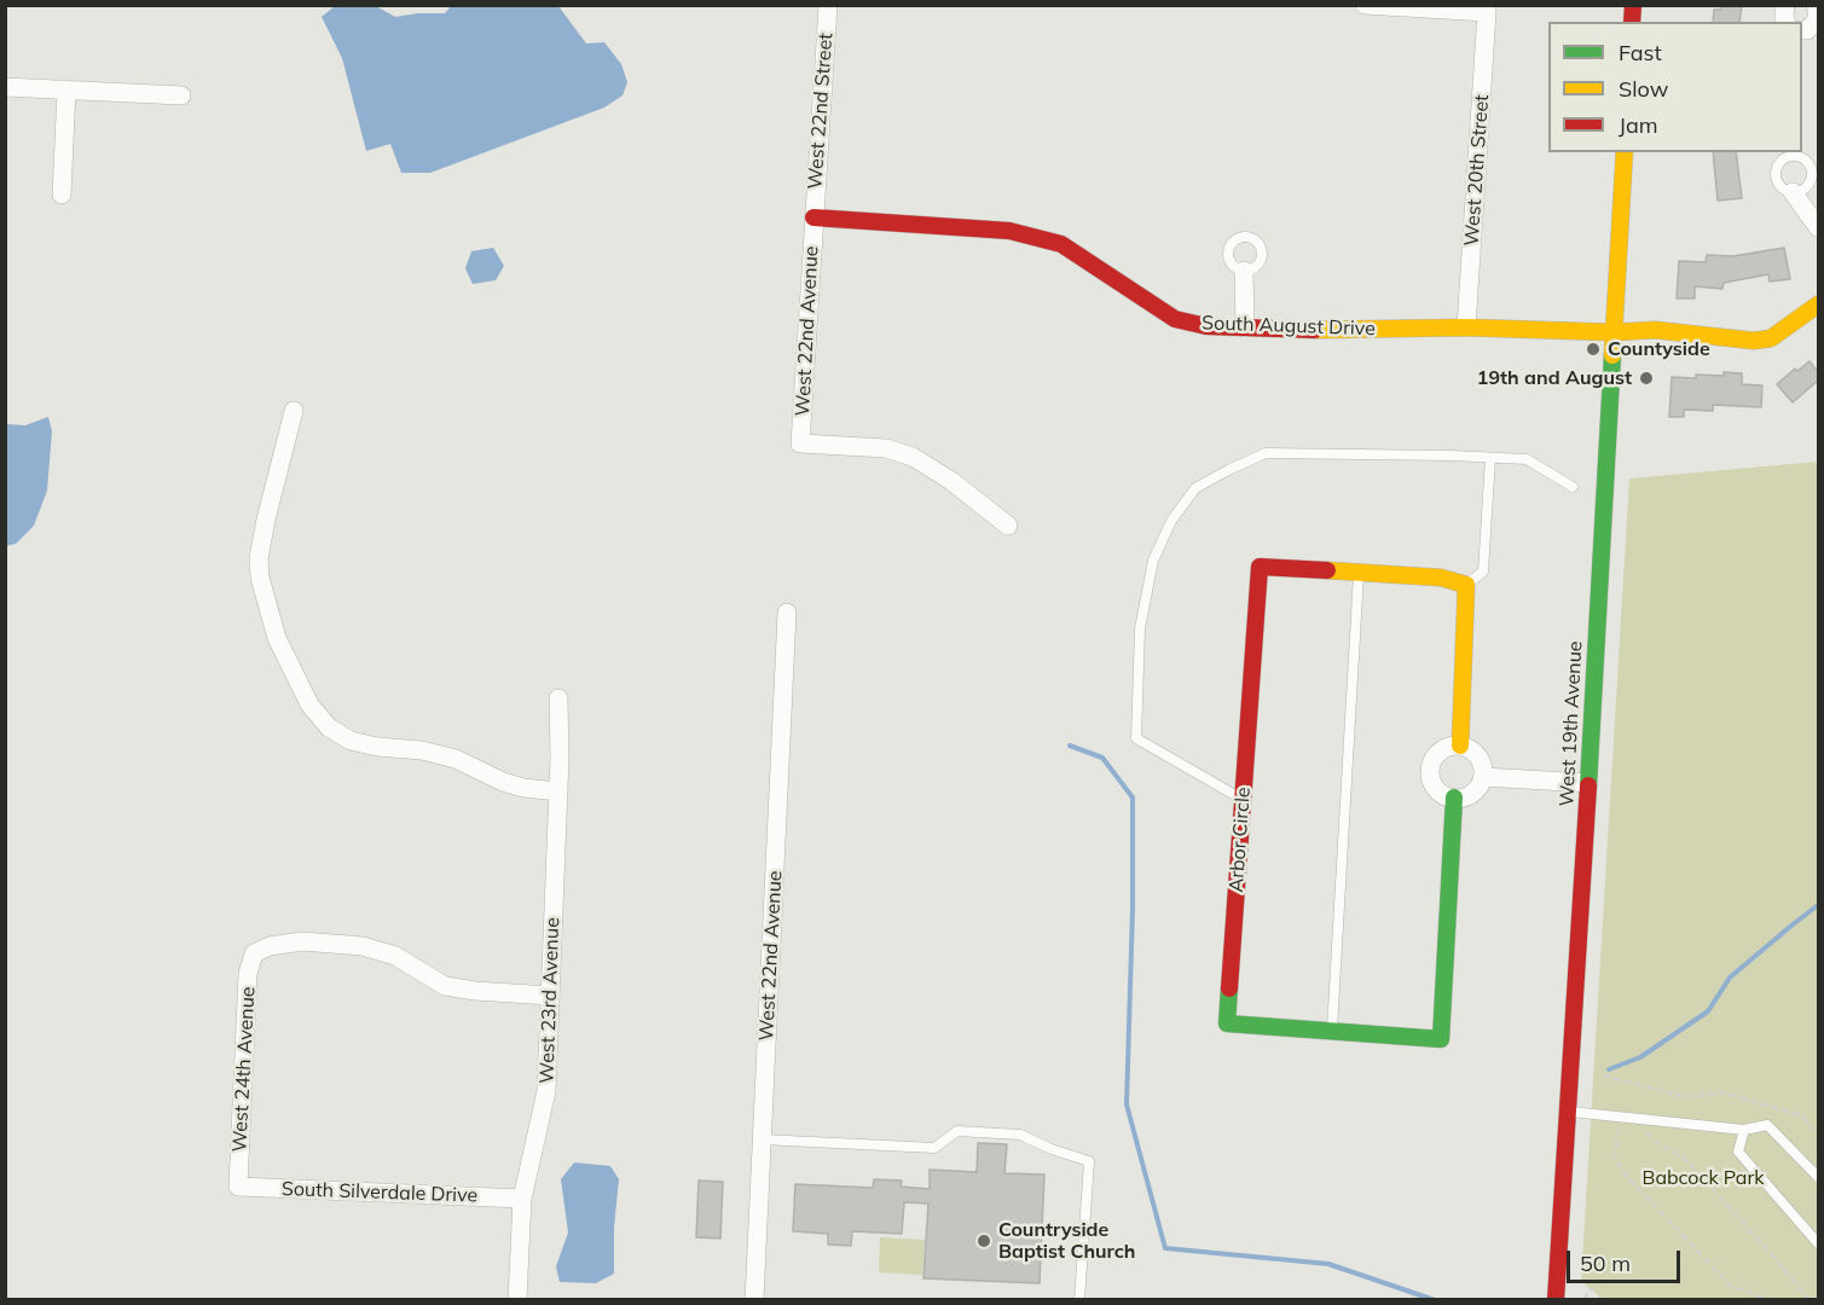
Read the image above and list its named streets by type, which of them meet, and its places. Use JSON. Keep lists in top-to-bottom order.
{
  "streets": {
    "street": [
      "West 22nd Street",
      "West 20th Street",
      "South August Drive",
      "West 22nd Avenue",
      "West 19th Avenue",
      "Arbor Circle",
      "West 23rd Avenue",
      "West 24th Avenue",
      "South Silverdale Drive"
    ]
  },
  "crossings": [
    ["West 22nd Street", "South August Drive"],
    ["West 22nd Street", "West 22nd Avenue"],
    ["West 20th Street", "South August Drive"],
    ["South August Drive", "West 22nd Avenue"],
    ["South August Drive", "West 19th Avenue"],
    ["West 23rd Avenue", "West 24th Avenue"],
    ["West 23rd Avenue", "South Silverdale Drive"],
    ["West 24th Avenue", "South Silverdale Drive"]
  ],
  "parks": ["Babcock Park"],
  "places": ["Countyside", "19th and August", "Countryside Baptist Church"],
  "legend": ["Fast", "Slow", "Jam"],
  "scale_bar": "50 m"
}
